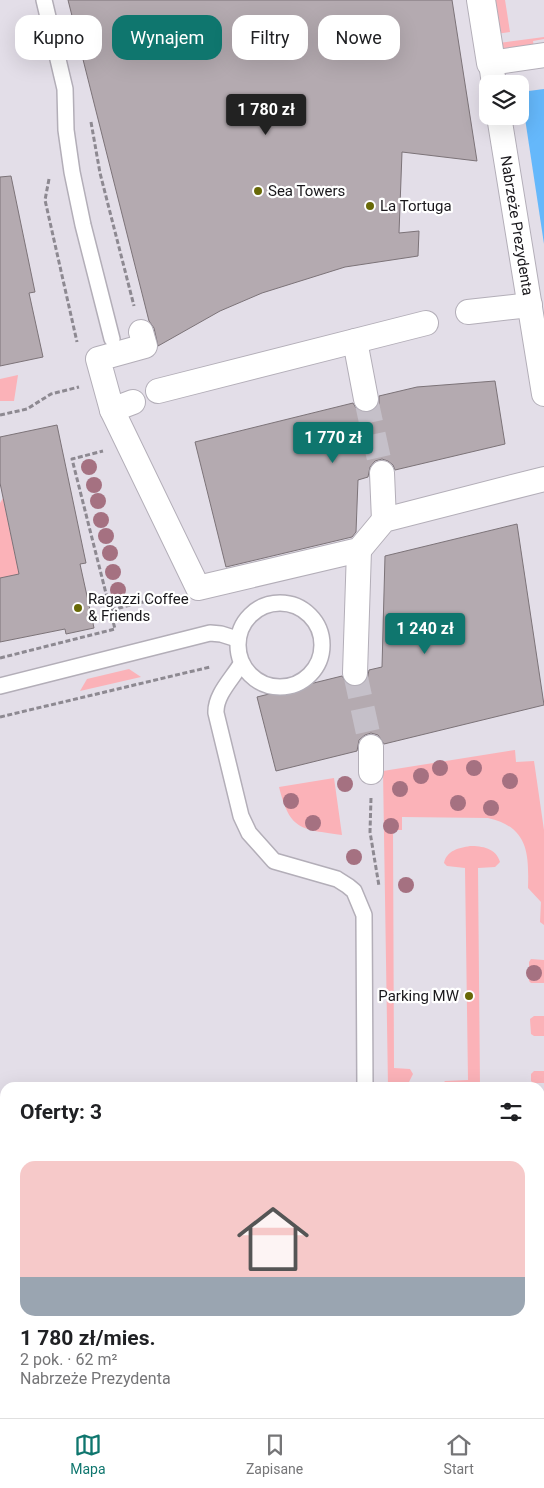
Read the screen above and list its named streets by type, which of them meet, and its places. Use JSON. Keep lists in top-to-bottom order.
{
  "streets": {
    "street": ["Nabrzeże Prezydenta"]
  },
  "places": [
    "Sea Towers",
    "La Tortuga",
    "Ragazzi Coffee & Friends",
    "Parking MW"
  ],
  "page": {
    "chip": [
      "Kupno",
      "Wynajem",
      "Filtry",
      "Nowe"
    ],
    "price": ["1 780 zł", "1 770 zł", "1 240 zł"],
    "heading": "Oferty: 3",
    "list": [
      {
        "name": "1 780 zł/mies.",
        "note": "2 pok. · 62 m² · Nabrzeże Prezydenta"
      }
    ],
    "tabs": ["Mapa", "Zapisane", "Start"]
  }
}
